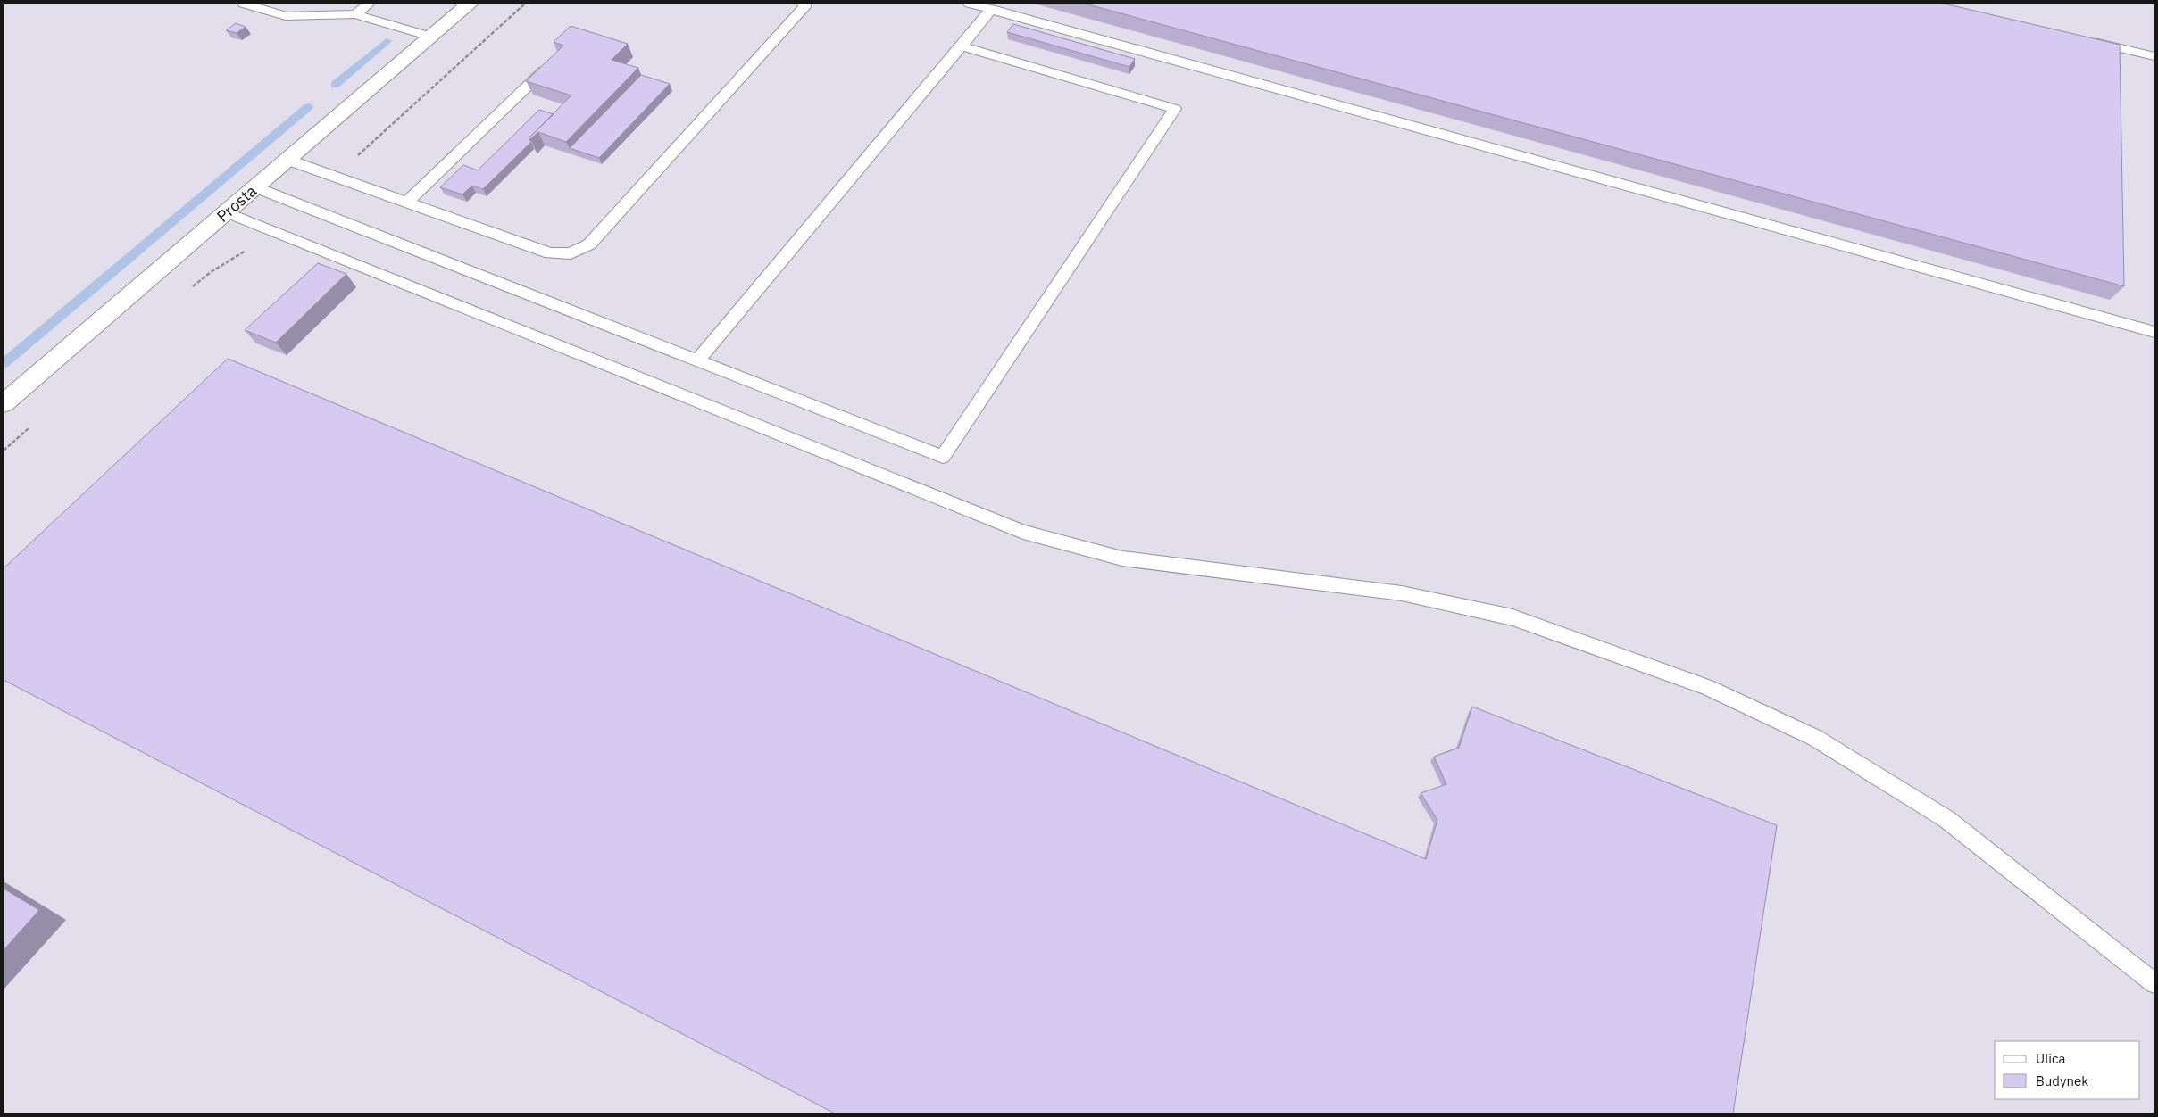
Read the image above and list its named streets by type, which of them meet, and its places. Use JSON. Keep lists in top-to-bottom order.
{
  "streets": {
    "street": ["Prosta"]
  },
  "legend": ["Ulica", "Budynek"]
}
